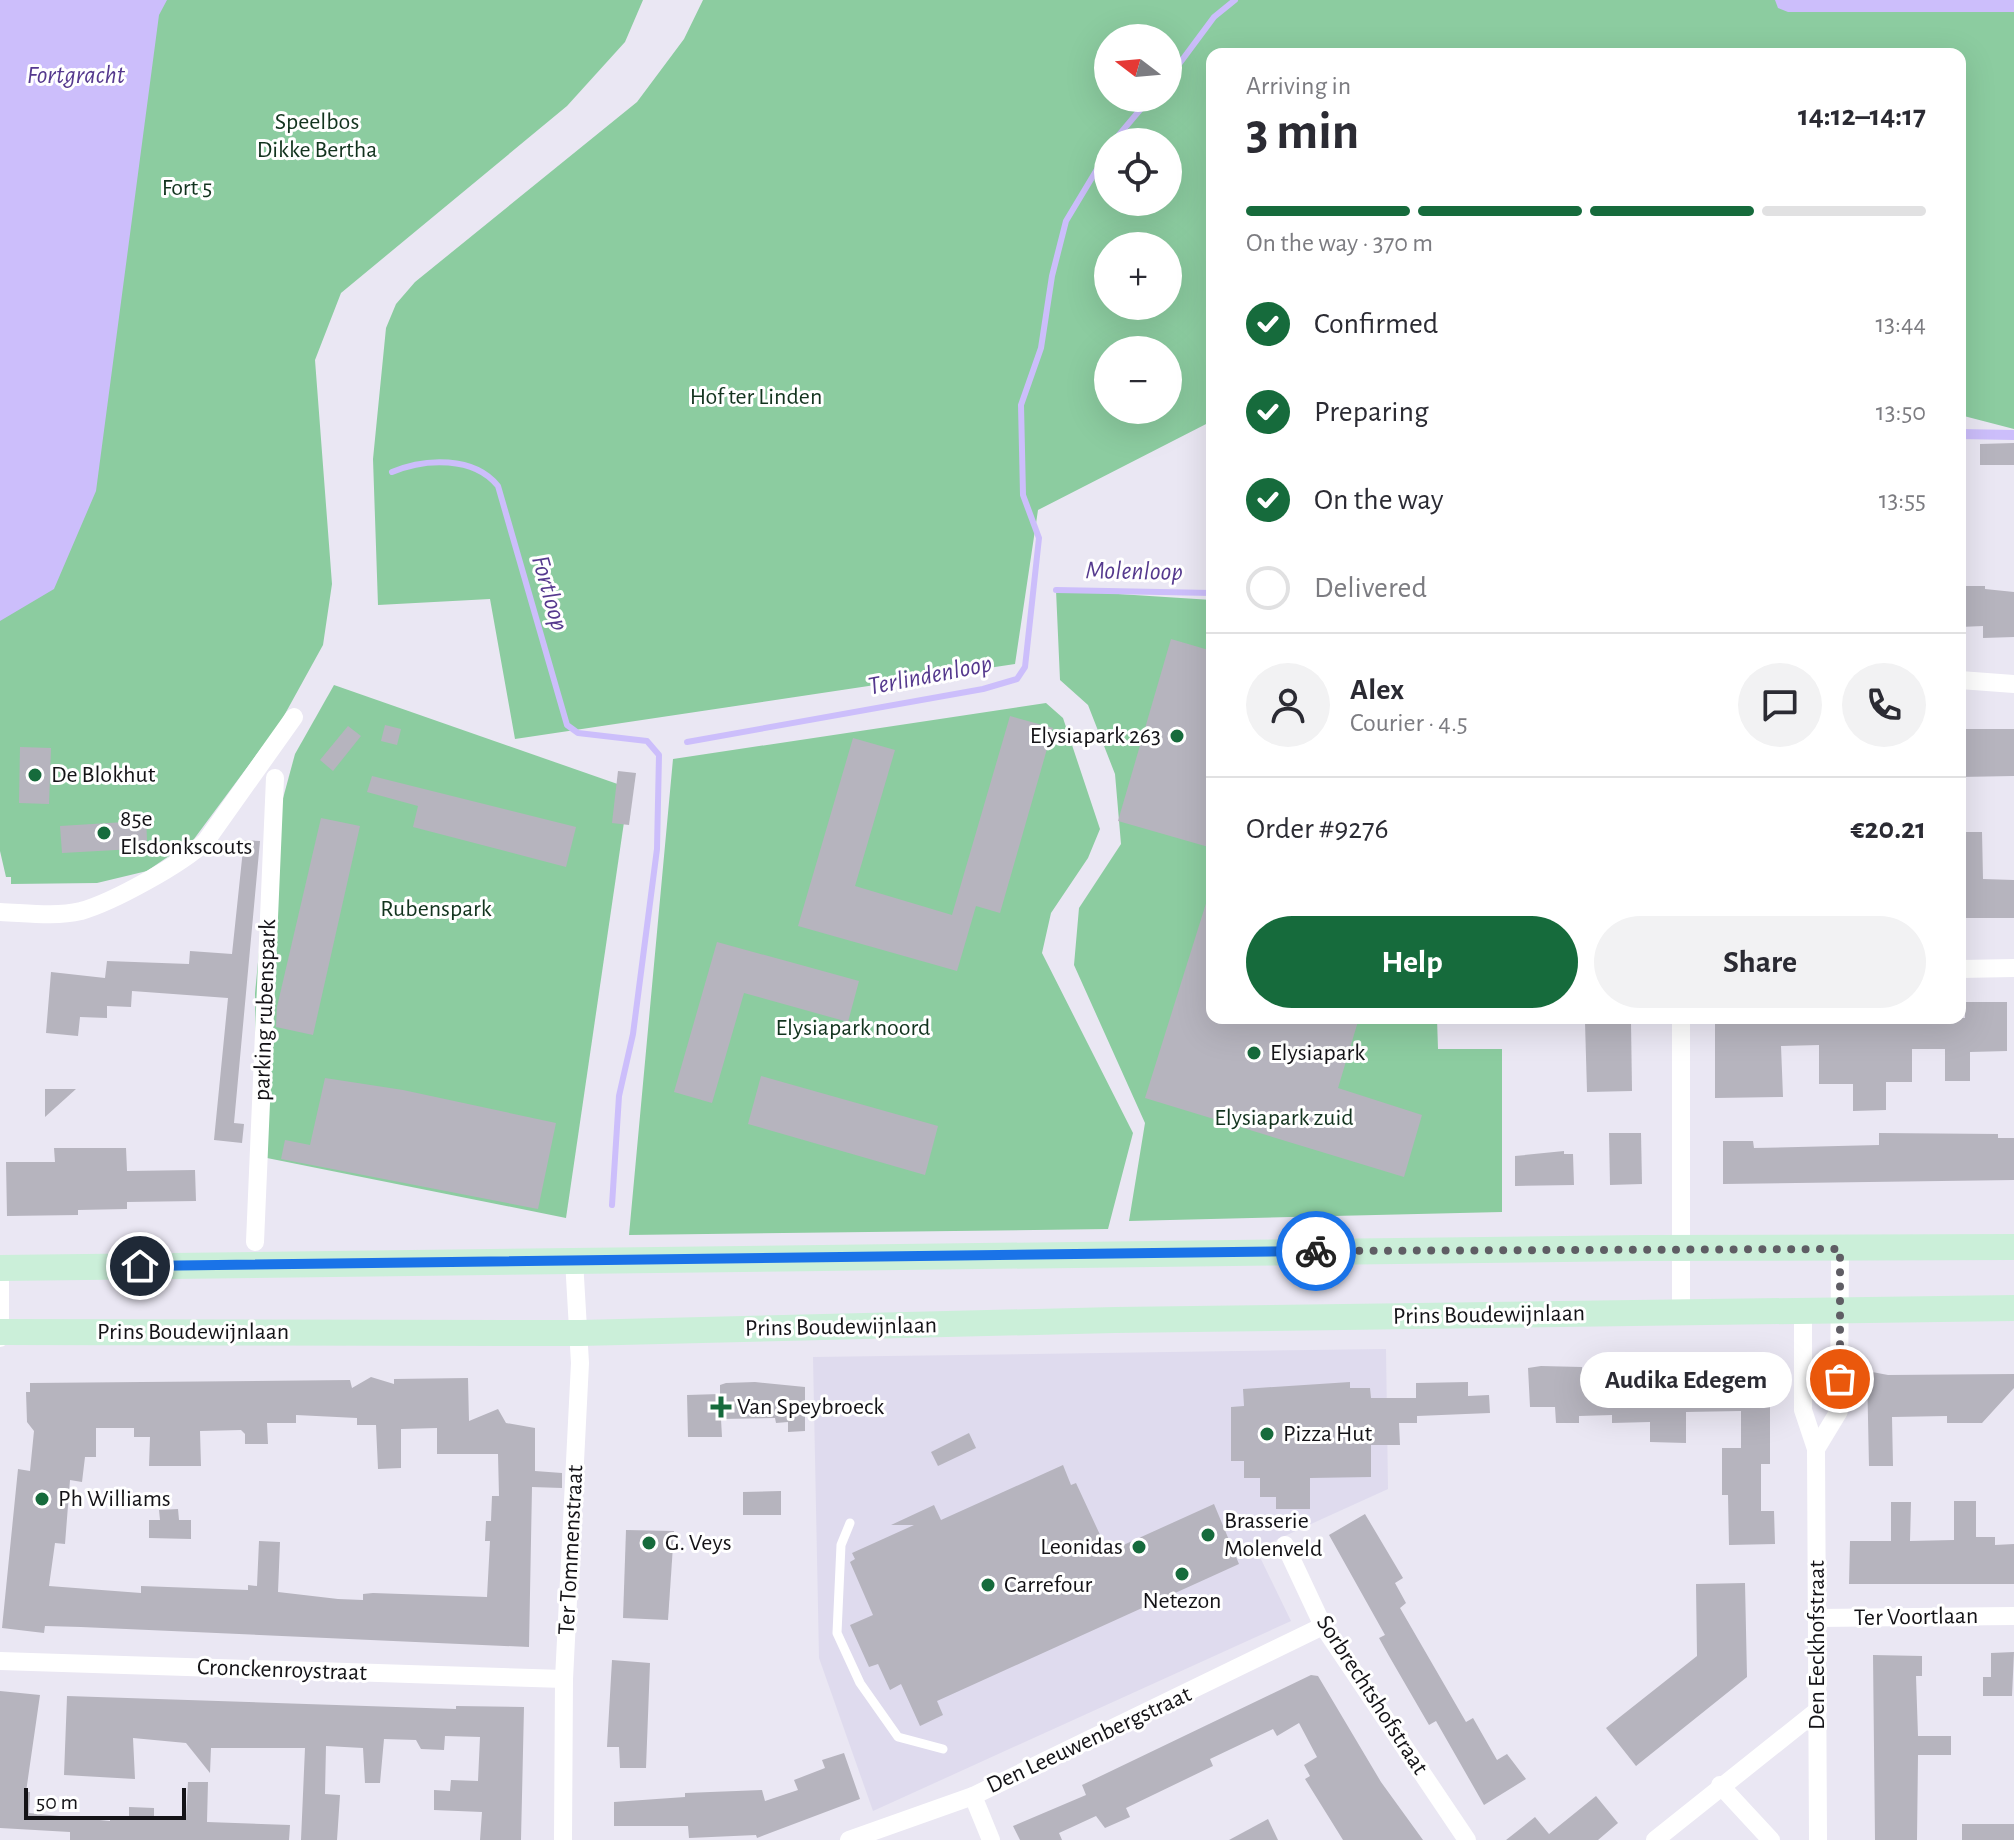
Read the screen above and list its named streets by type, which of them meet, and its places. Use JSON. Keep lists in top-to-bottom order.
{
  "streets": {
    "main road": ["Prins Boudewijnlaan"],
    "street": [
      "parking rubenspark",
      "Ter Tommenstraat",
      "Ter Voortlaan",
      "Den Eeckhofstraat",
      "Cronckenroystraat",
      "Sorbrechtshofstraat",
      "Den Leeuwenbergstraat"
    ]
  },
  "crossings": [
    ["Prins Boudewijnlaan", "Ter Tommenstraat"],
    ["Prins Boudewijnlaan", "Den Eeckhofstraat"],
    ["Ter Tommenstraat", "Cronckenroystraat"],
    ["Ter Voortlaan", "Den Eeckhofstraat"],
    ["Sorbrechtshofstraat", "Den Leeuwenbergstraat"]
  ],
  "water": [
    "Fortgracht",
    "Molenloop",
    "Fortloop",
    "Terlindenloop"
  ],
  "parks": [
    "Speelbos Dikke Bertha",
    "Fort 5",
    "Hof ter Linden",
    "Rubenspark",
    "Elysiapark noord",
    "Elysiapark zuid"
  ],
  "places": {
    "other": [
      "Elysiapark 263",
      "De Blokhut",
      "85e Elsdonkscouts",
      "Elysiapark",
      "Audika Edegem",
      "Pizza Hut",
      "Ph Williams",
      "Brasserie Molenveld",
      "G. Veys",
      "Leonidas",
      "Netezon",
      "Carrefour"
    ],
    "health": ["Van Speybroeck"]
  },
  "scale_bar": "50 m",
  "north": "left",
  "page": {
    "map_buttons": ["+", "−"],
    "heading": ["3 min", "Arriving in", "14:12–14:17"],
    "panel": [
      "Alex",
      "Courier · 4.5",
      "Order #9276",
      "€20.21"
    ],
    "bar": "On the way · 370 m",
    "list": [
      ["Confirmed", "13:44"],
      ["Preparing", "13:50"],
      ["On the way", "13:55"],
      "Delivered"
    ],
    "buttons": ["Help", "Share"],
    "bubble": "Audika Edegem",
    "scale": "50 m"
  }
}
